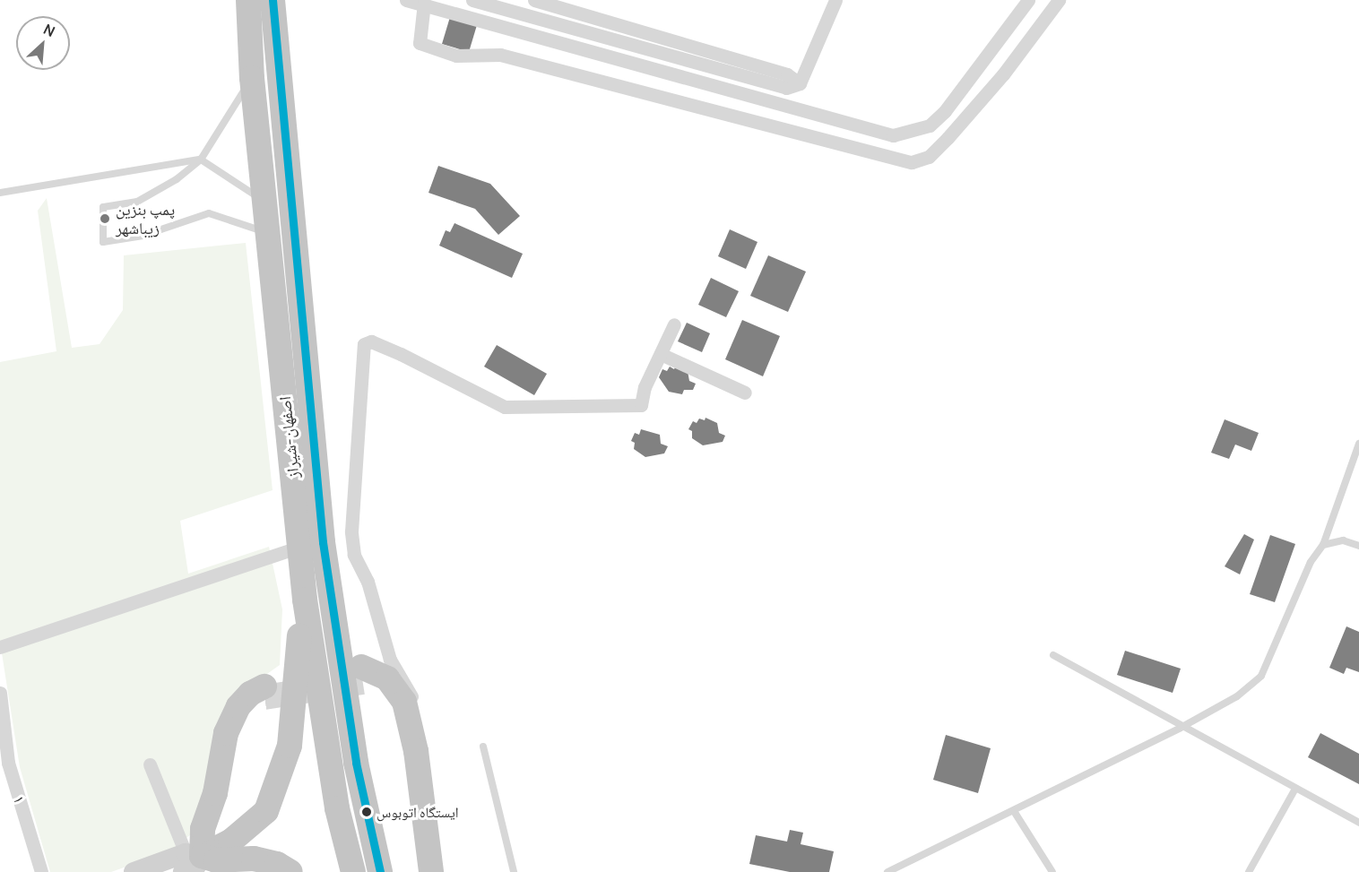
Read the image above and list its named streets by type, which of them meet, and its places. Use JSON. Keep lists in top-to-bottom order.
{
  "streets": {
    "highway": ["اصفهان-شیراز"],
    "street": ["۱"]
  },
  "places": ["پمپ بنزین زیباشهر", "ایستگاه اتوبوس"],
  "north": "top right"
}
